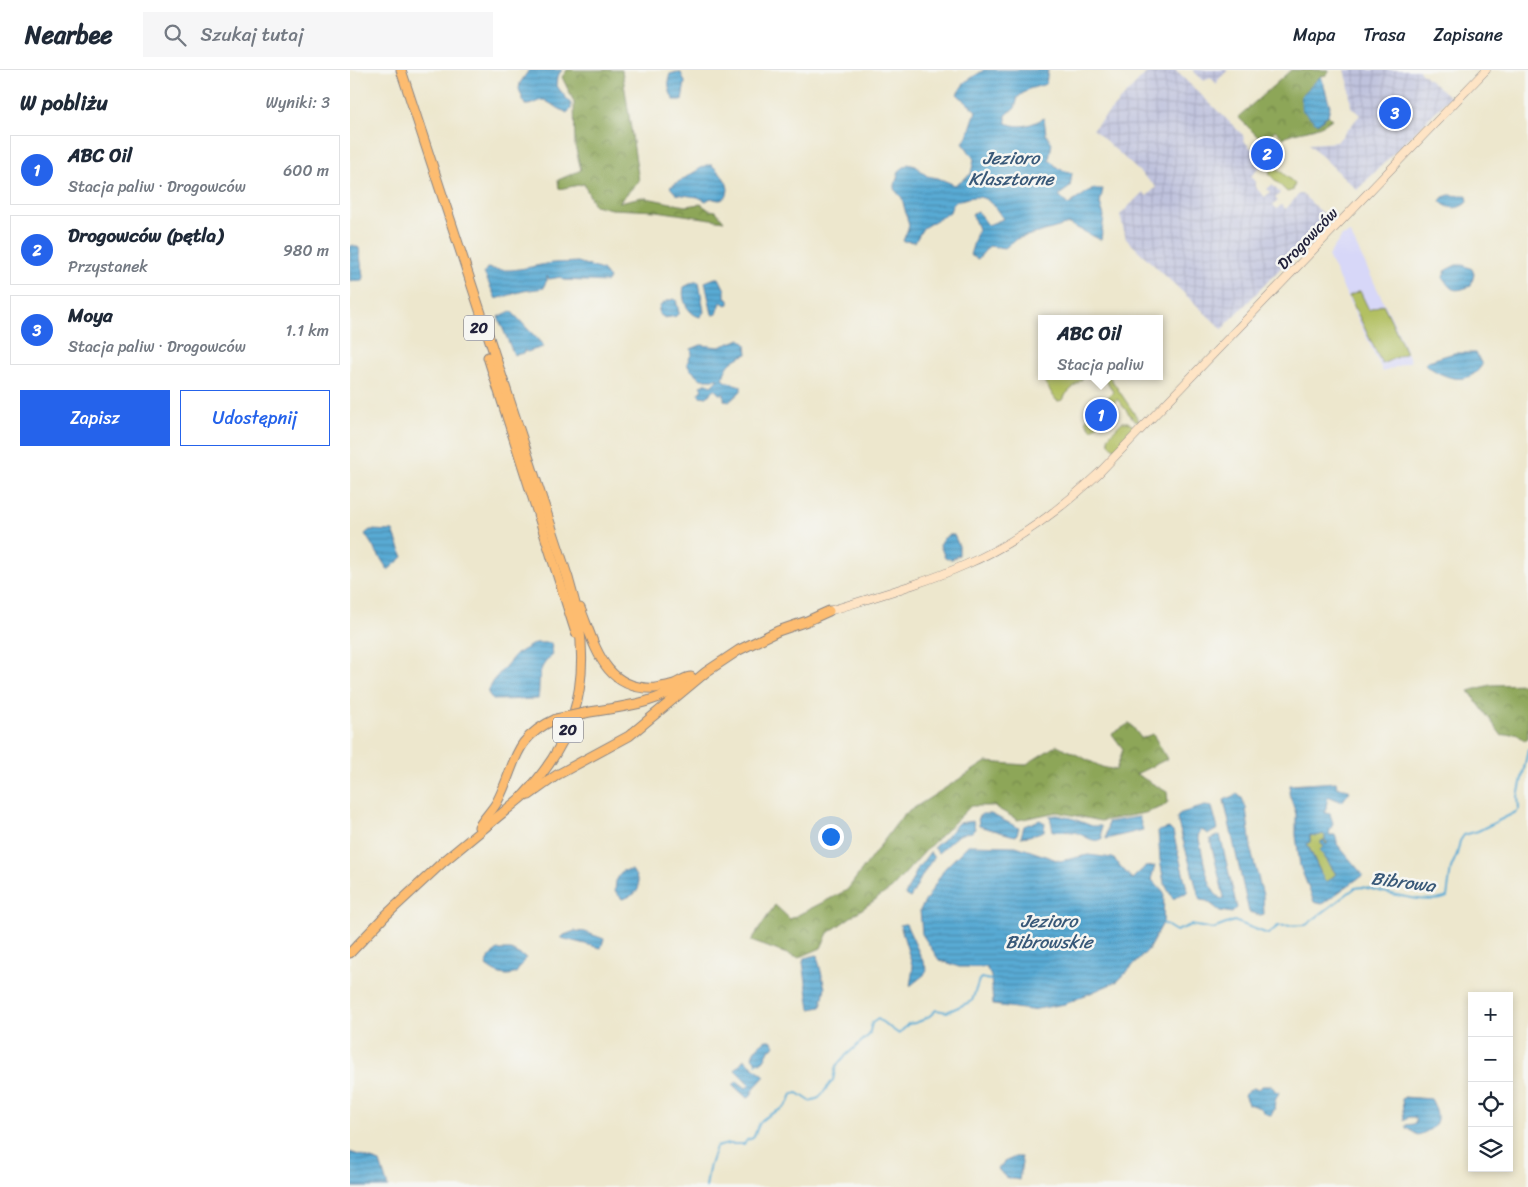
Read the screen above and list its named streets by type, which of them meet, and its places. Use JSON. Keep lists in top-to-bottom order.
{
  "streets": {
    "main road": ["Drogowców", "20"]
  },
  "water": ["Jezioro Klasztorne", "Bibrowa", "Jezioro Bibrowskie"],
  "page": {
    "header": "Nearbee",
    "search": "Szukaj tutaj",
    "nav": ["Mapa", "Trasa", "Zapisane"],
    "heading": ["W pobliżu", "Wyniki: 3"],
    "pins": ["3", "2", "1"],
    "list": [
      {
        "mark": "1",
        "name": "ABC Oil",
        "note": "Stacja paliw · Drogowców",
        "value": "600 m"
      },
      {
        "mark": "2",
        "name": "Drogowców (pętla)",
        "note": "Przystanek",
        "value": "980 m"
      },
      {
        "mark": "3",
        "name": "Moya",
        "note": "Stacja paliw · Drogowców",
        "value": "1.1 km"
      }
    ],
    "popup": ["ABC Oil", "Stacja paliw"],
    "buttons": ["Zapisz", "Udostępnij"],
    "map_buttons": ["+", "−"]
  }
}
